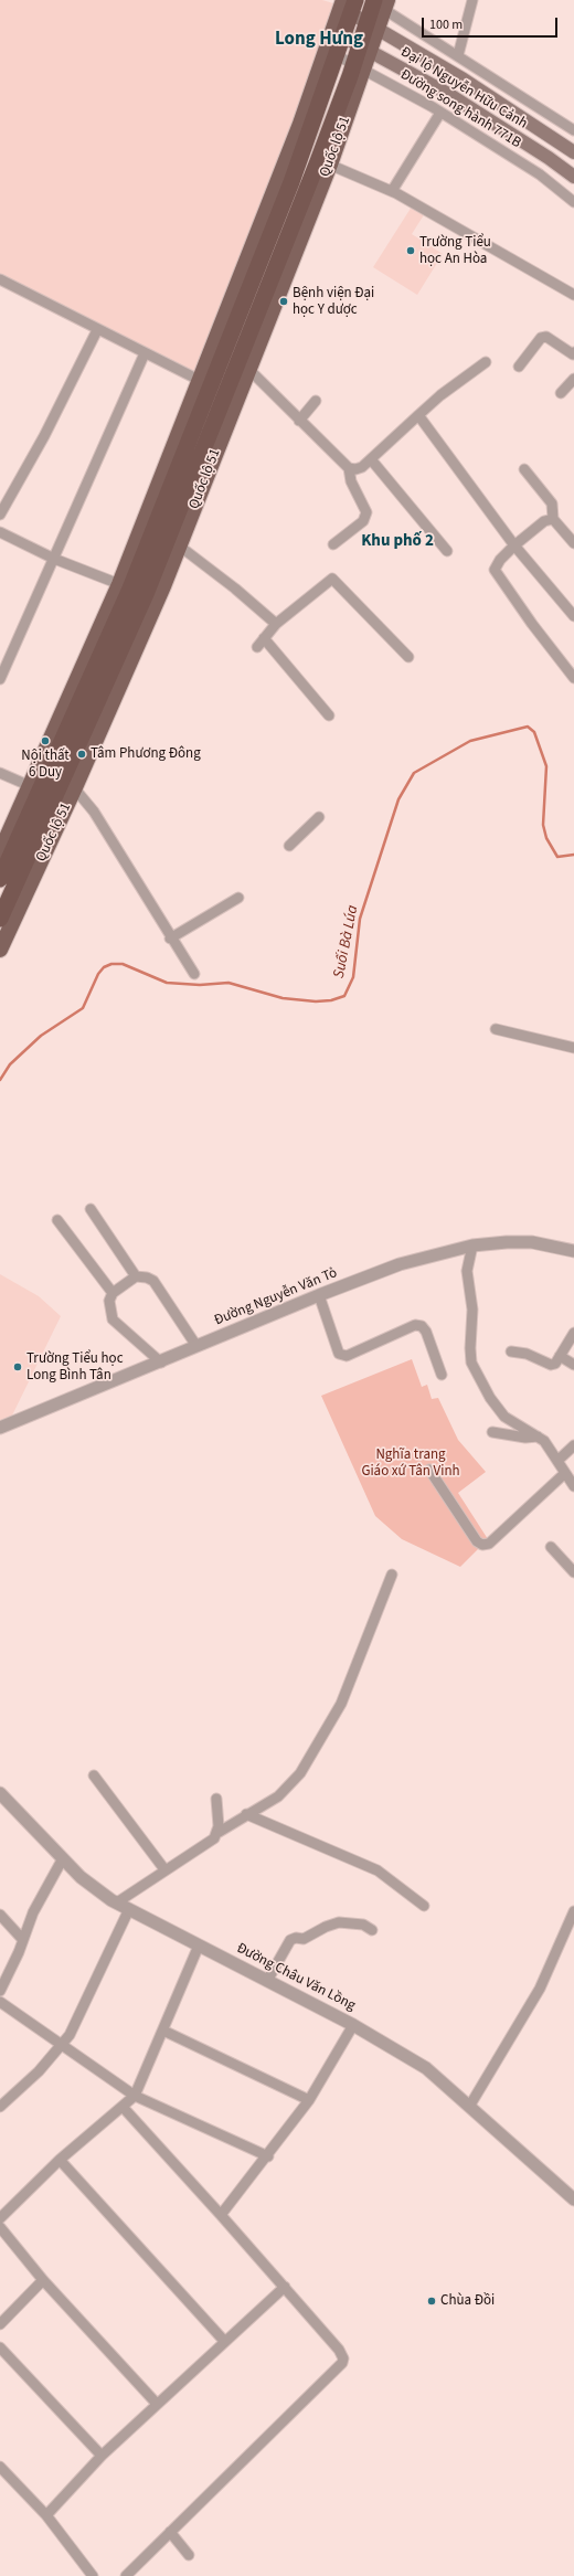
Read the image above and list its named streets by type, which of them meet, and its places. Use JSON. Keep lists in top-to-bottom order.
{
  "streets": {
    "highway": ["Quốc lộ 51"],
    "main road": ["Đại lộ Nguyễn Hữu Cảnh"],
    "street": ["Đường song hành 771B", "Đường Nguyễn Văn Tỏ", "Đường Châu Văn Lồng"]
  },
  "crossings": [
    ["Đại lộ Nguyễn Hữu Cảnh", "Quốc lộ 51"],
    ["Đường song hành 771B", "Quốc lộ 51"]
  ],
  "districts": ["Long Hưng", "Khu phố 2"],
  "water": ["Suối Bà Lúa"],
  "parks": ["Nghĩa trang Giáo xứ Tân Vinh"],
  "places": [
    "Trường Tiểu học An Hòa",
    "Bệnh viện Đại học Y dược",
    "Nội thất 6 Duy",
    "Tâm Phương Đông",
    "Trường Tiểu học Long Bình Tân",
    "Chùa Đồi"
  ],
  "scale_bar": "100 m"
}
